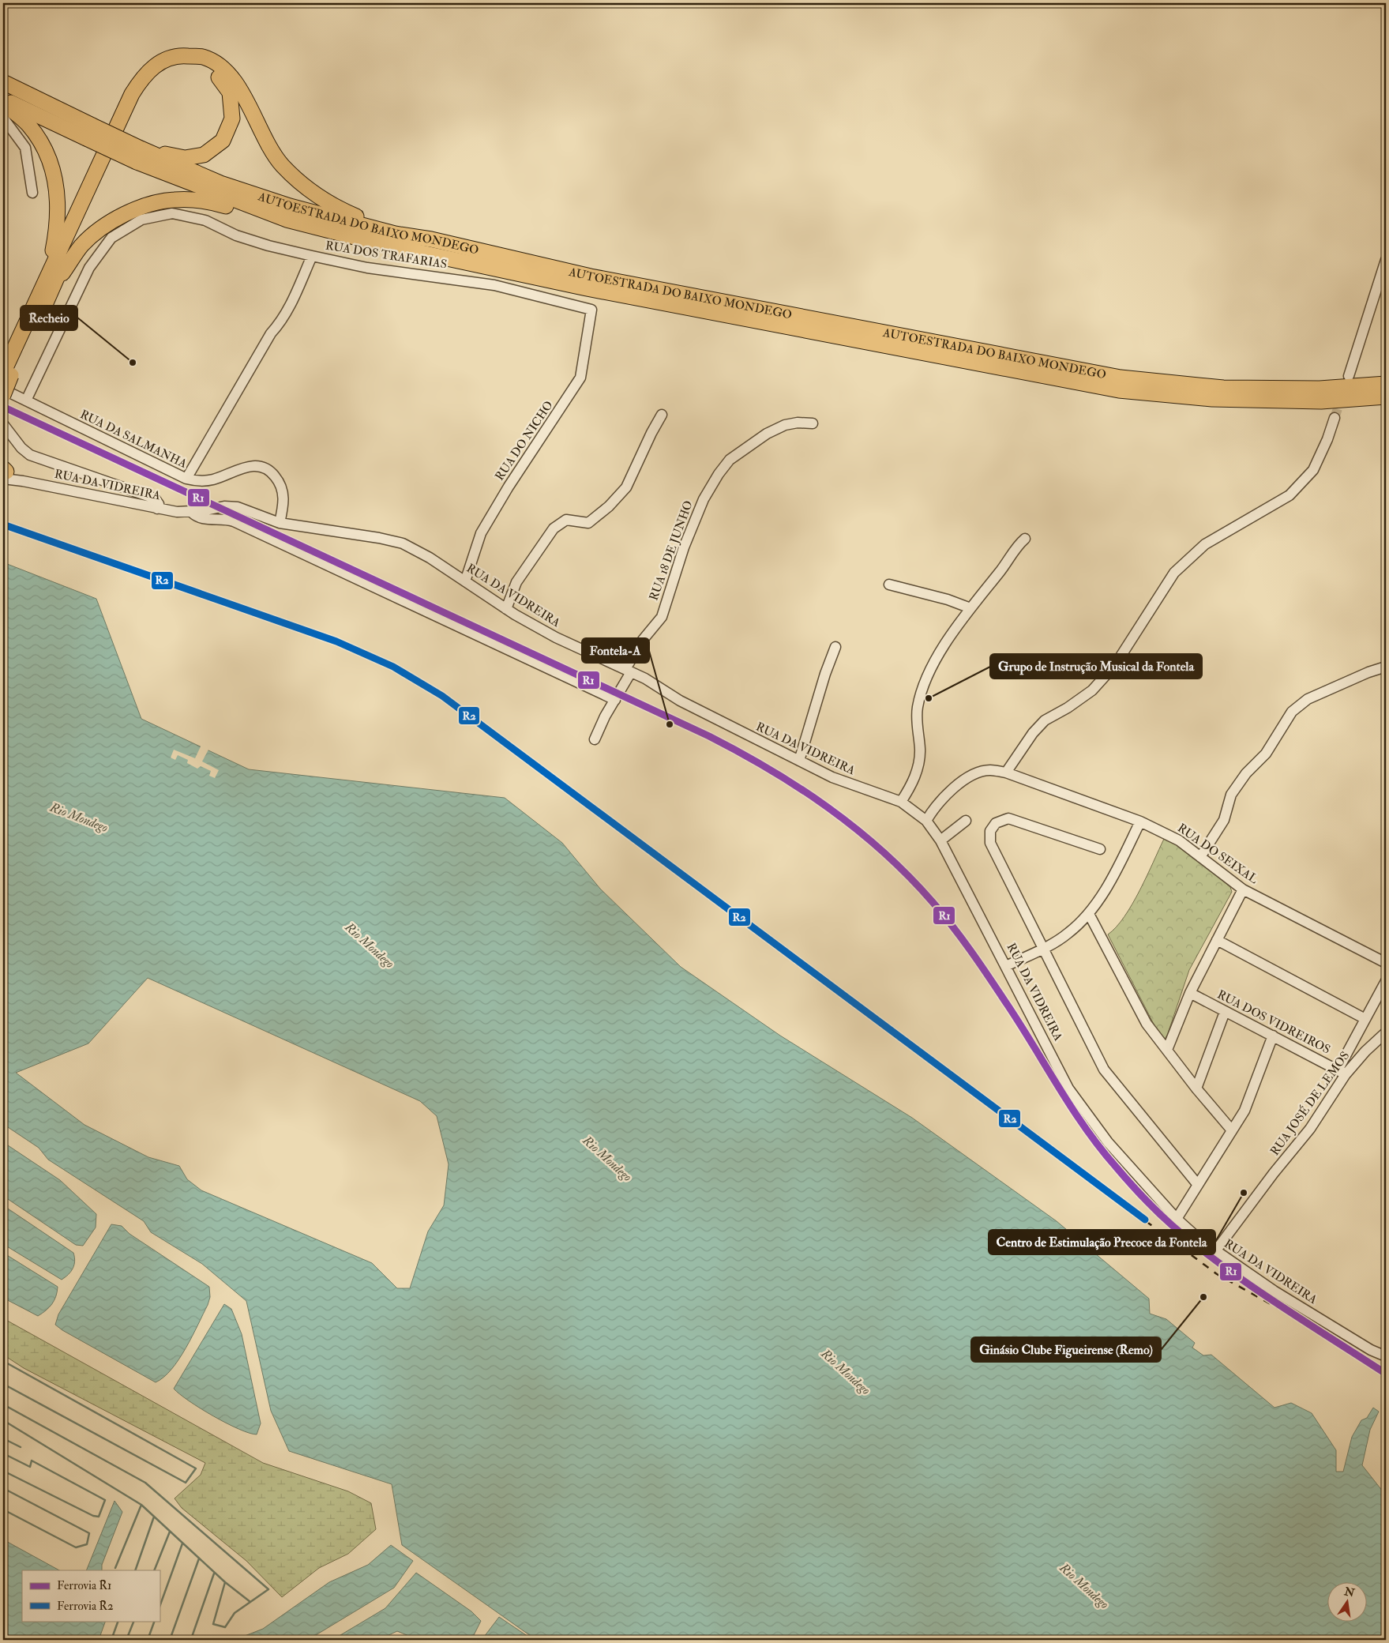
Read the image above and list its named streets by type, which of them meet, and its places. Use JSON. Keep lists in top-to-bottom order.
{
  "streets": {
    "highway": ["AUTOESTRADA DO BAIXO MONDEGO"],
    "street": [
      "RUA DOS TRAFARIAS",
      "RUA DA SALMANHA",
      "RUA DO NICHO",
      "RUA DA VIDREIRA",
      "RUA 18 DE JUNHO",
      "RUA DO SEIXAL",
      "RUA DOS VIDREIROS",
      "RUA JOSÉ DE LEMOS"
    ]
  },
  "crossings": [
    ["RUA DOS TRAFARIAS", "RUA DA SALMANHA"],
    ["RUA DOS TRAFARIAS", "RUA DO NICHO"],
    ["RUA DA SALMANHA", "RUA DA VIDREIRA"],
    ["RUA DO NICHO", "RUA DA VIDREIRA"],
    ["RUA DA VIDREIRA", "RUA 18 DE JUNHO"],
    ["RUA DA VIDREIRA", "RUA DO SEIXAL"],
    ["RUA DA VIDREIRA", "RUA JOSÉ DE LEMOS"],
    ["RUA DOS VIDREIROS", "RUA JOSÉ DE LEMOS"]
  ],
  "water": ["Rio Mondego"],
  "places": [
    "Recheio",
    "Grupo de Instrução Musical da Fontela",
    "Fontela-A",
    "Centro de Estimulação Precoce da Fontela",
    "Ginásio Clube Figueirense (Remo)"
  ],
  "lines": ["rail line R1", "rail line R2"],
  "legend": ["Ferrovia R1", "Ferrovia R2"],
  "north": "top"
}
